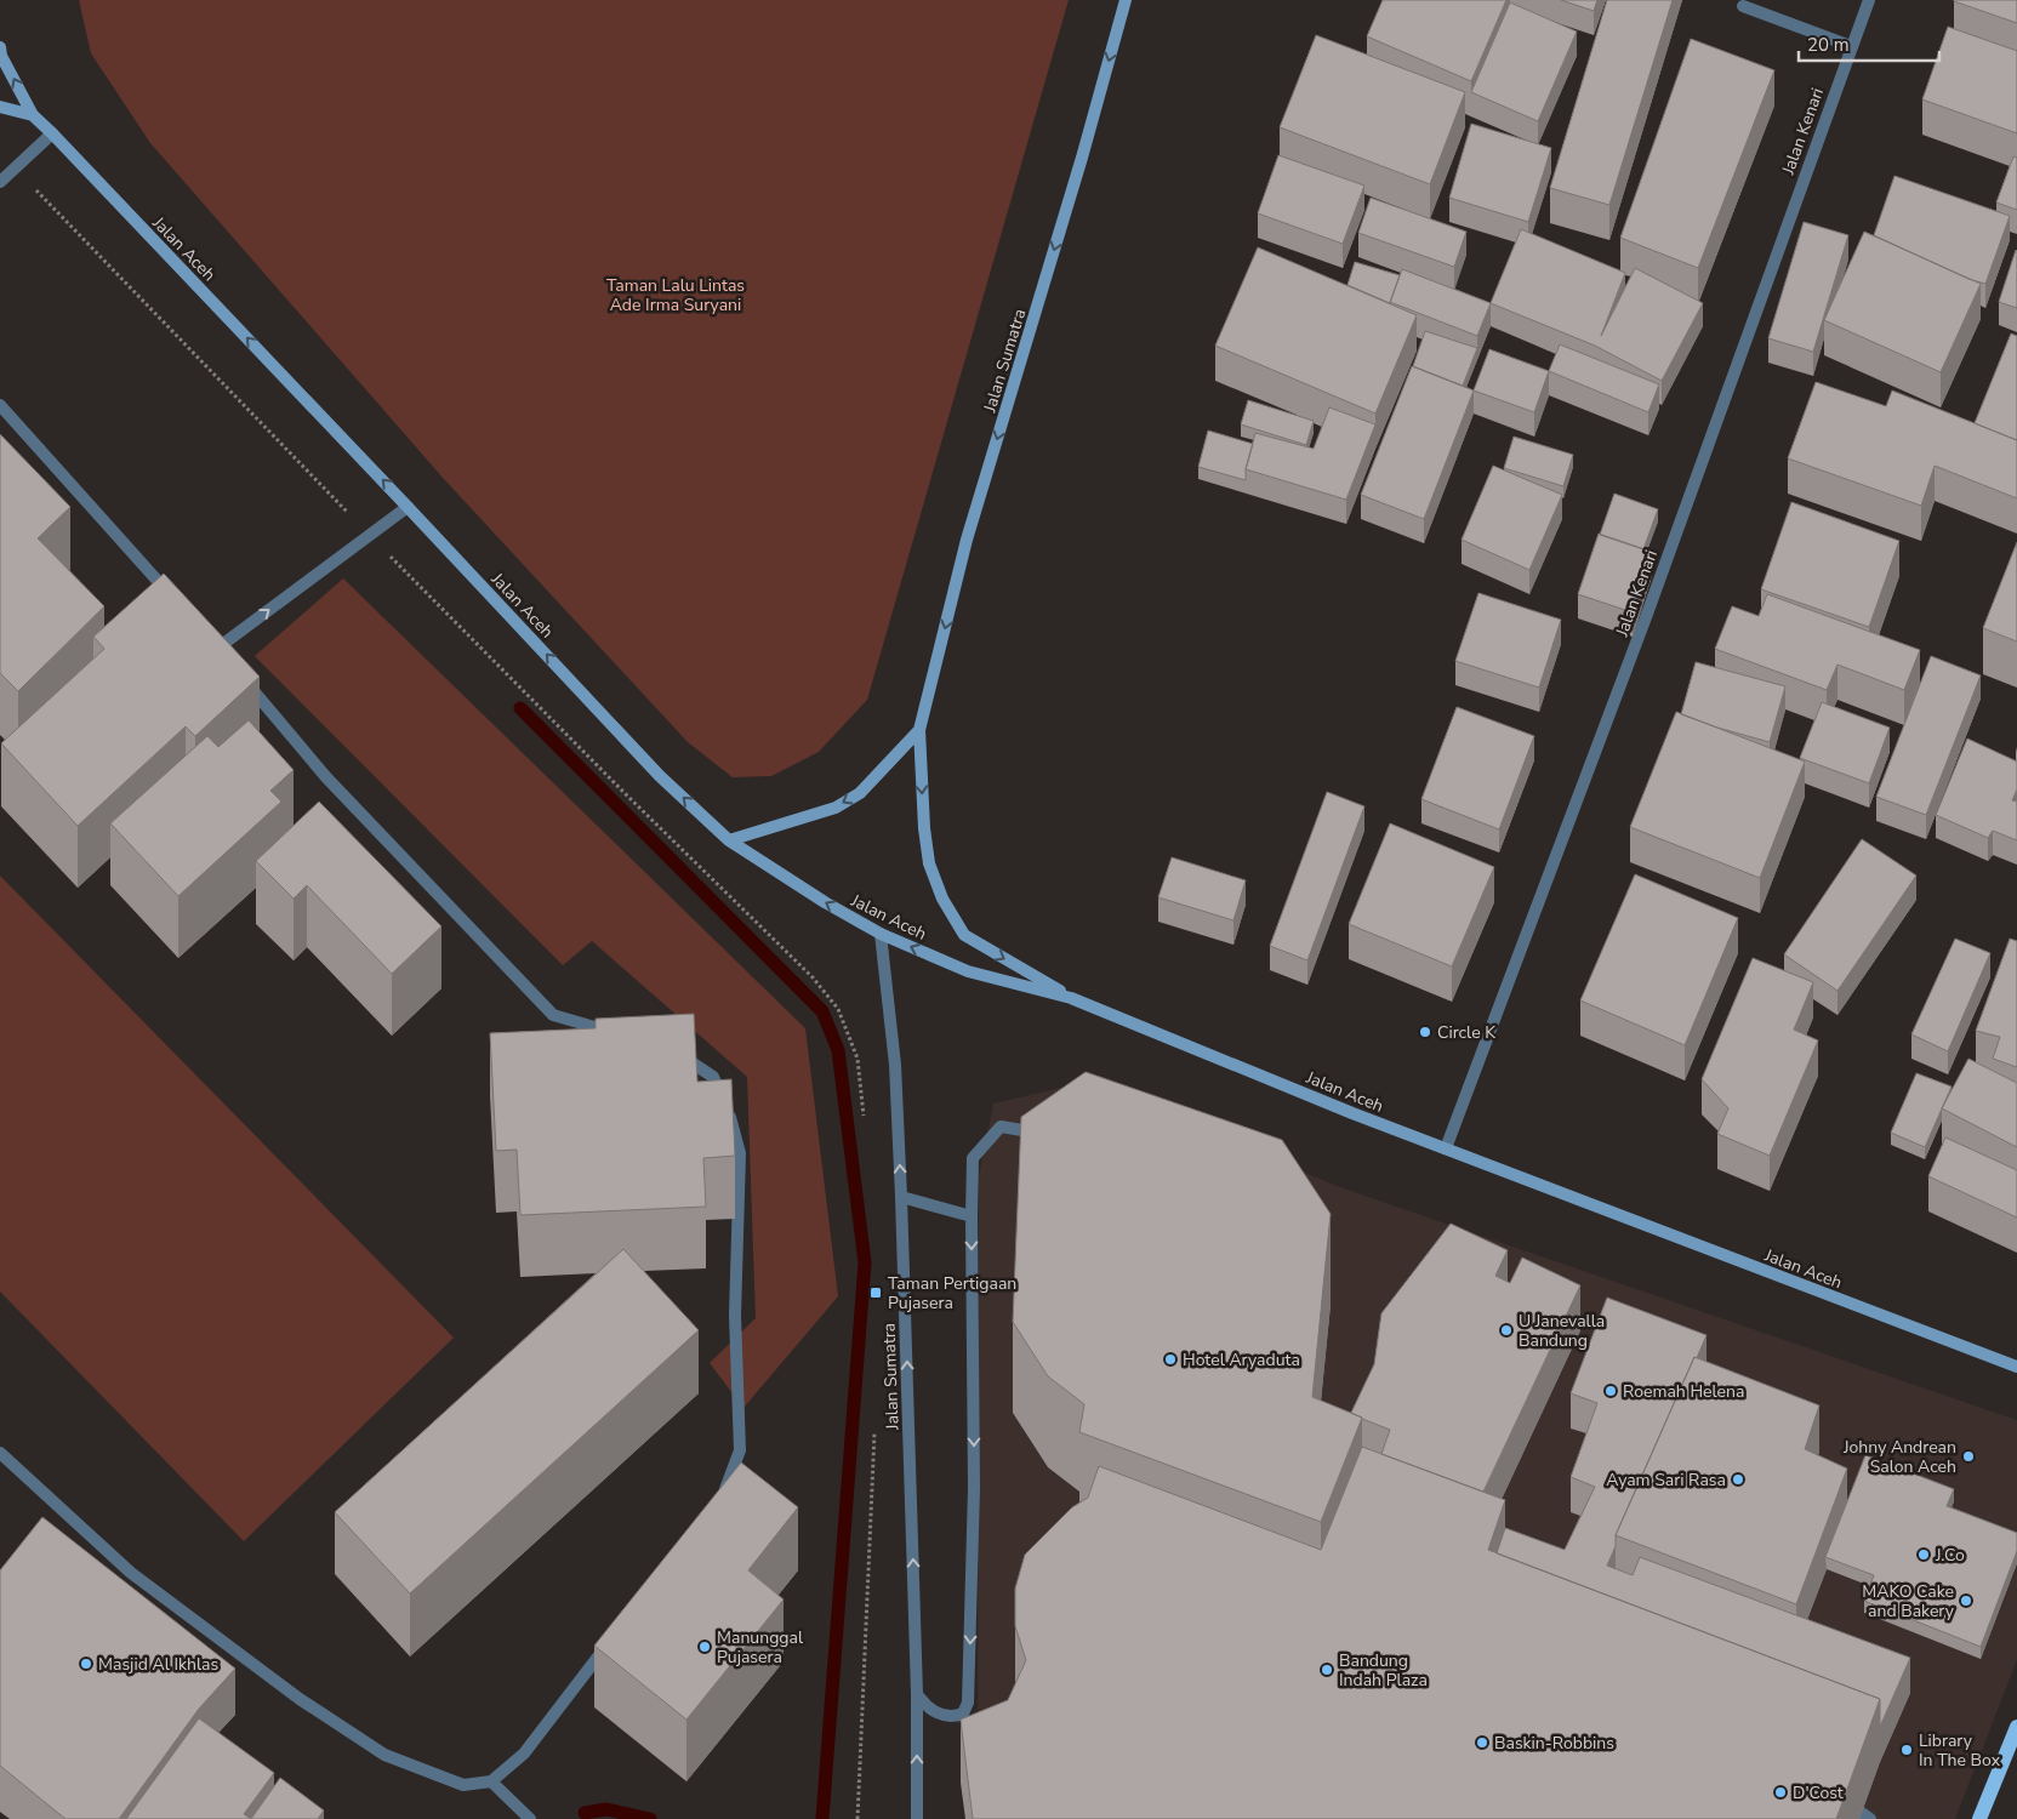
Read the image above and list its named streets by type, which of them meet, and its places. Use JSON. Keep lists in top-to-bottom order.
{
  "streets": {
    "main road": ["Jalan Aceh", "Jalan Sumatra"],
    "street": ["Jalan Kenari"]
  },
  "crossings": [
    ["Jalan Kenari", "Jalan Aceh"],
    ["Jalan Aceh", "Jalan Sumatra"]
  ],
  "one_way": ["Jalan Aceh"],
  "parks": ["Taman Lalu Lintas Ade Irma Suryani"],
  "places": {
    "other": [
      "Circle K",
      "U Janevalla Bandung",
      "Hotel Aryaduta",
      "Roemah Helena",
      "Johny Andrean Salon Aceh",
      "Ayam Sari Rasa",
      "J.Co",
      "MAKO Cake and Bakery",
      "Manunggal Pujasera",
      "Masjid Al Ikhlas",
      "Bandung Indah Plaza",
      "Baskin-Robbins",
      "Library In The Box",
      "D'Cost"
    ],
    "transit": ["Taman Pertigaan Pujasera"]
  },
  "scale_bar": "20 m"
}
